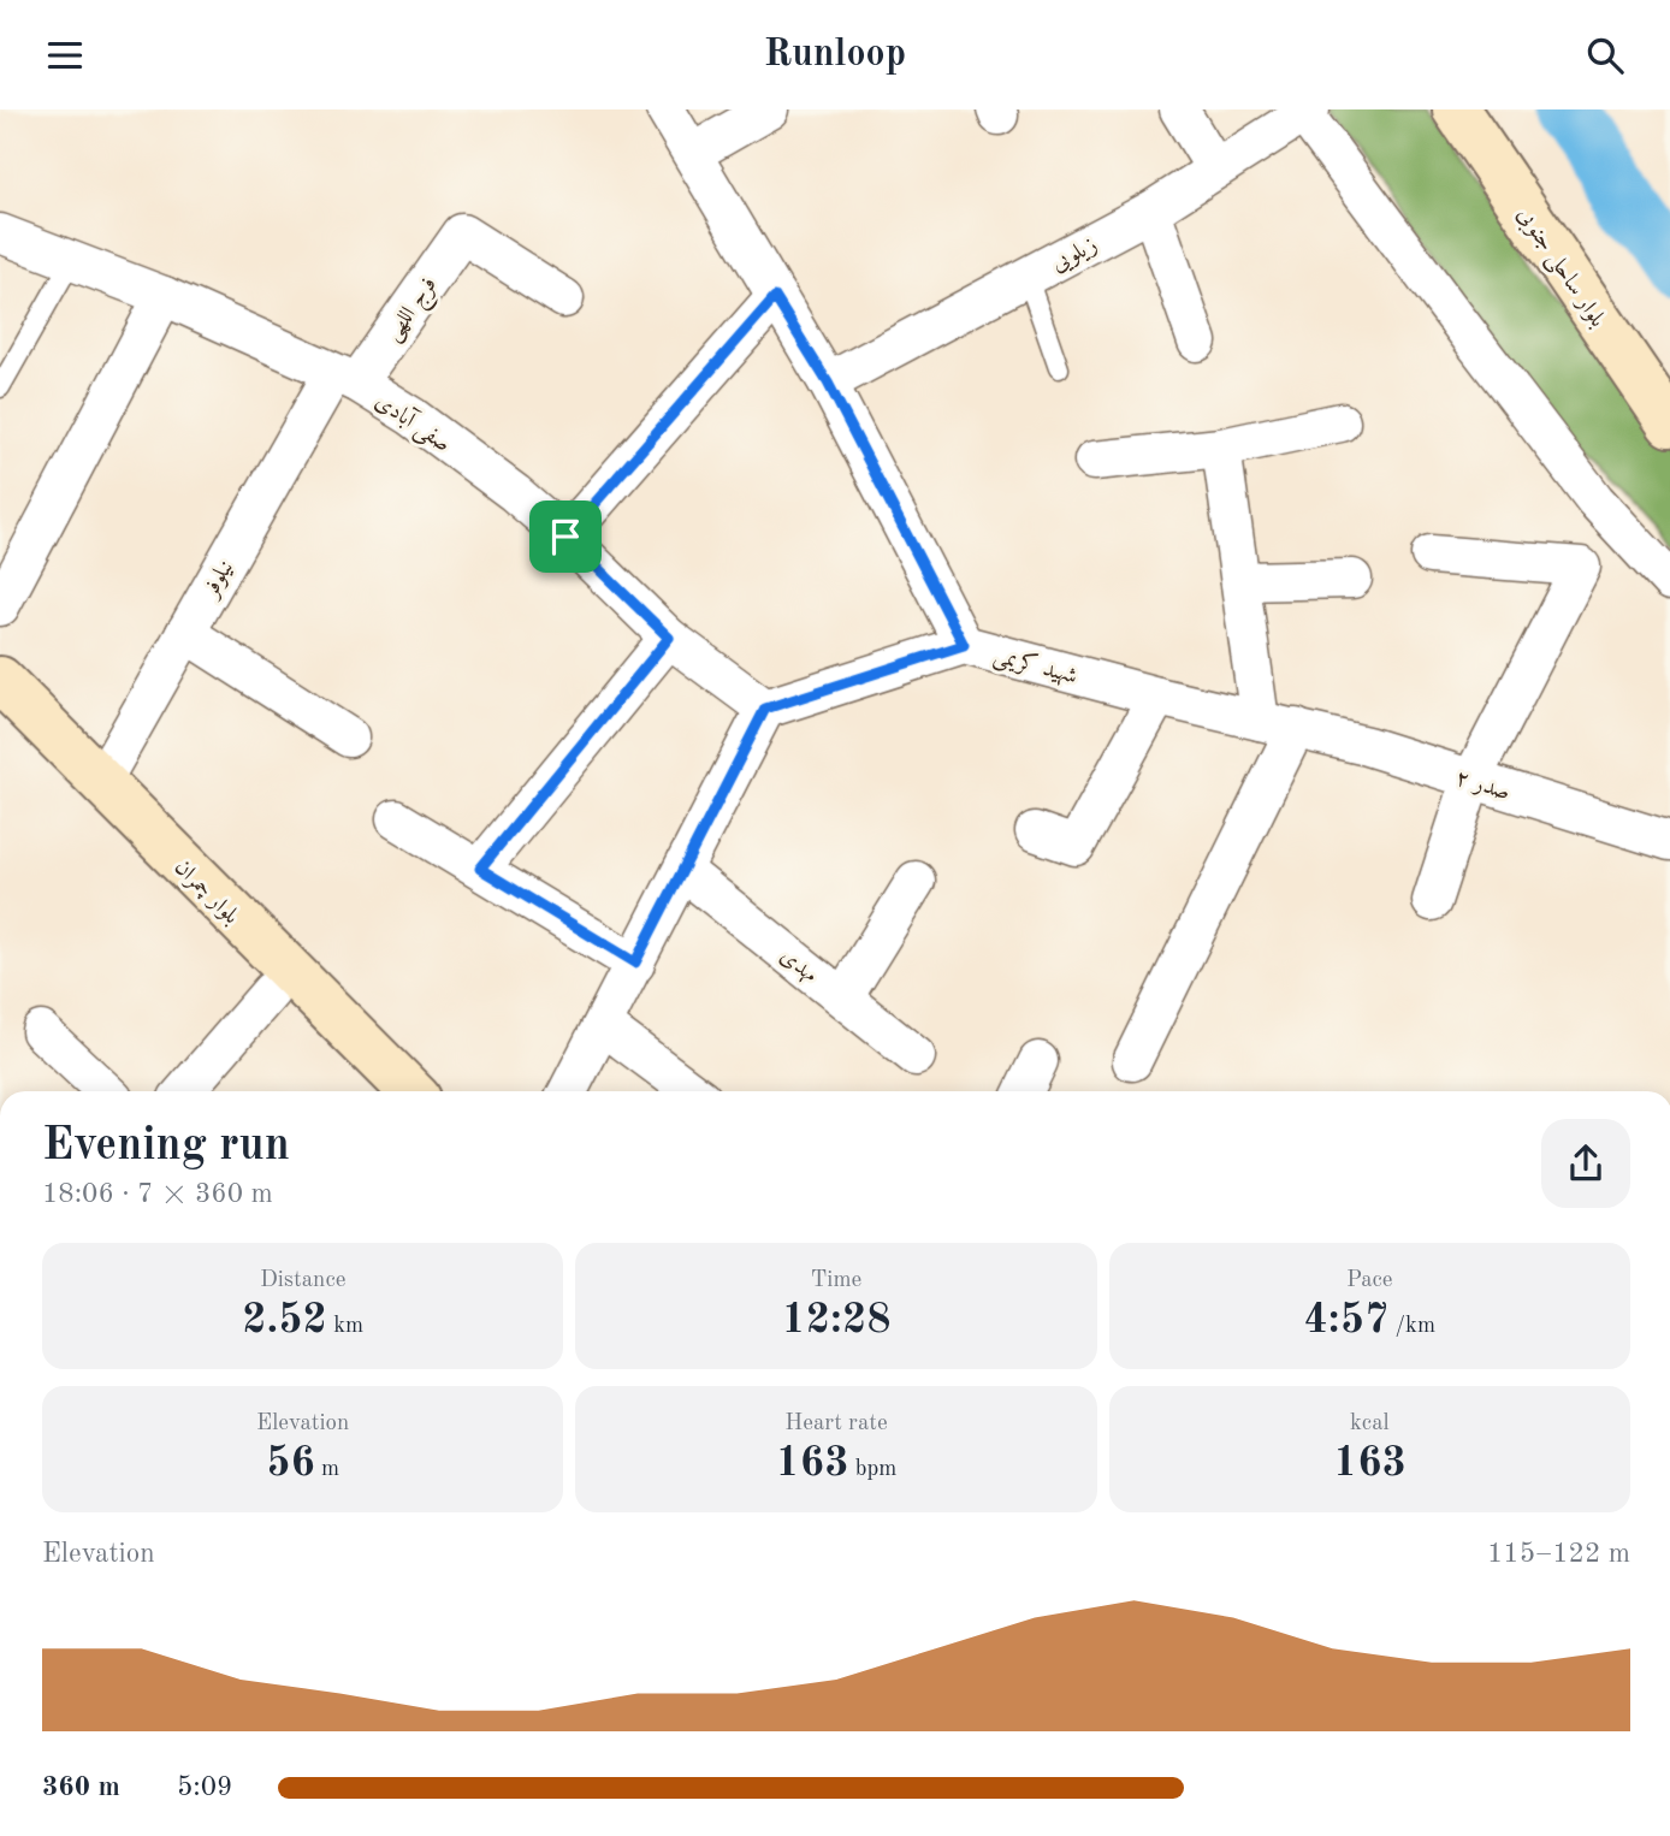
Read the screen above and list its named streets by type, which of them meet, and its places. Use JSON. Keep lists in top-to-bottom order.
{
  "streets": {
    "main road": ["بلوار ساحلی جنوبی", "بلوار چمران"],
    "street": [
      "زیلویی",
      "فرج اللهی",
      "صفی آبادی",
      "نیلوفر",
      "شهید کریمی",
      "صدر ۲",
      "مهدی"
    ]
  },
  "crossings": [
    ["فرج اللهی", "صفی آبادی"],
    ["فرج اللهی", "نیلوفر"],
    ["صفی آبادی", "نیلوفر"],
    ["صفی آبادی", "شهید کریمی"],
    ["نیلوفر", "بلوار چمران"],
    ["شهید کریمی", "صدر ۲"]
  ],
  "page": {
    "header": "Runloop",
    "heading": ["Evening run", "18:06 · 7 × 360 m"],
    "stats": [
      ["Distance", "2.52 km"],
      ["Time", "12:28"],
      ["Pace", "4:57 /km"],
      ["Elevation", "56 m"],
      ["Heart rate", "163 bpm"],
      ["kcal", "163"]
    ],
    "chart": ["Elevation", "115–122 m"],
    "list": [
      {
        "name": "360 m",
        "note": "5:09"
      }
    ]
  }
}
